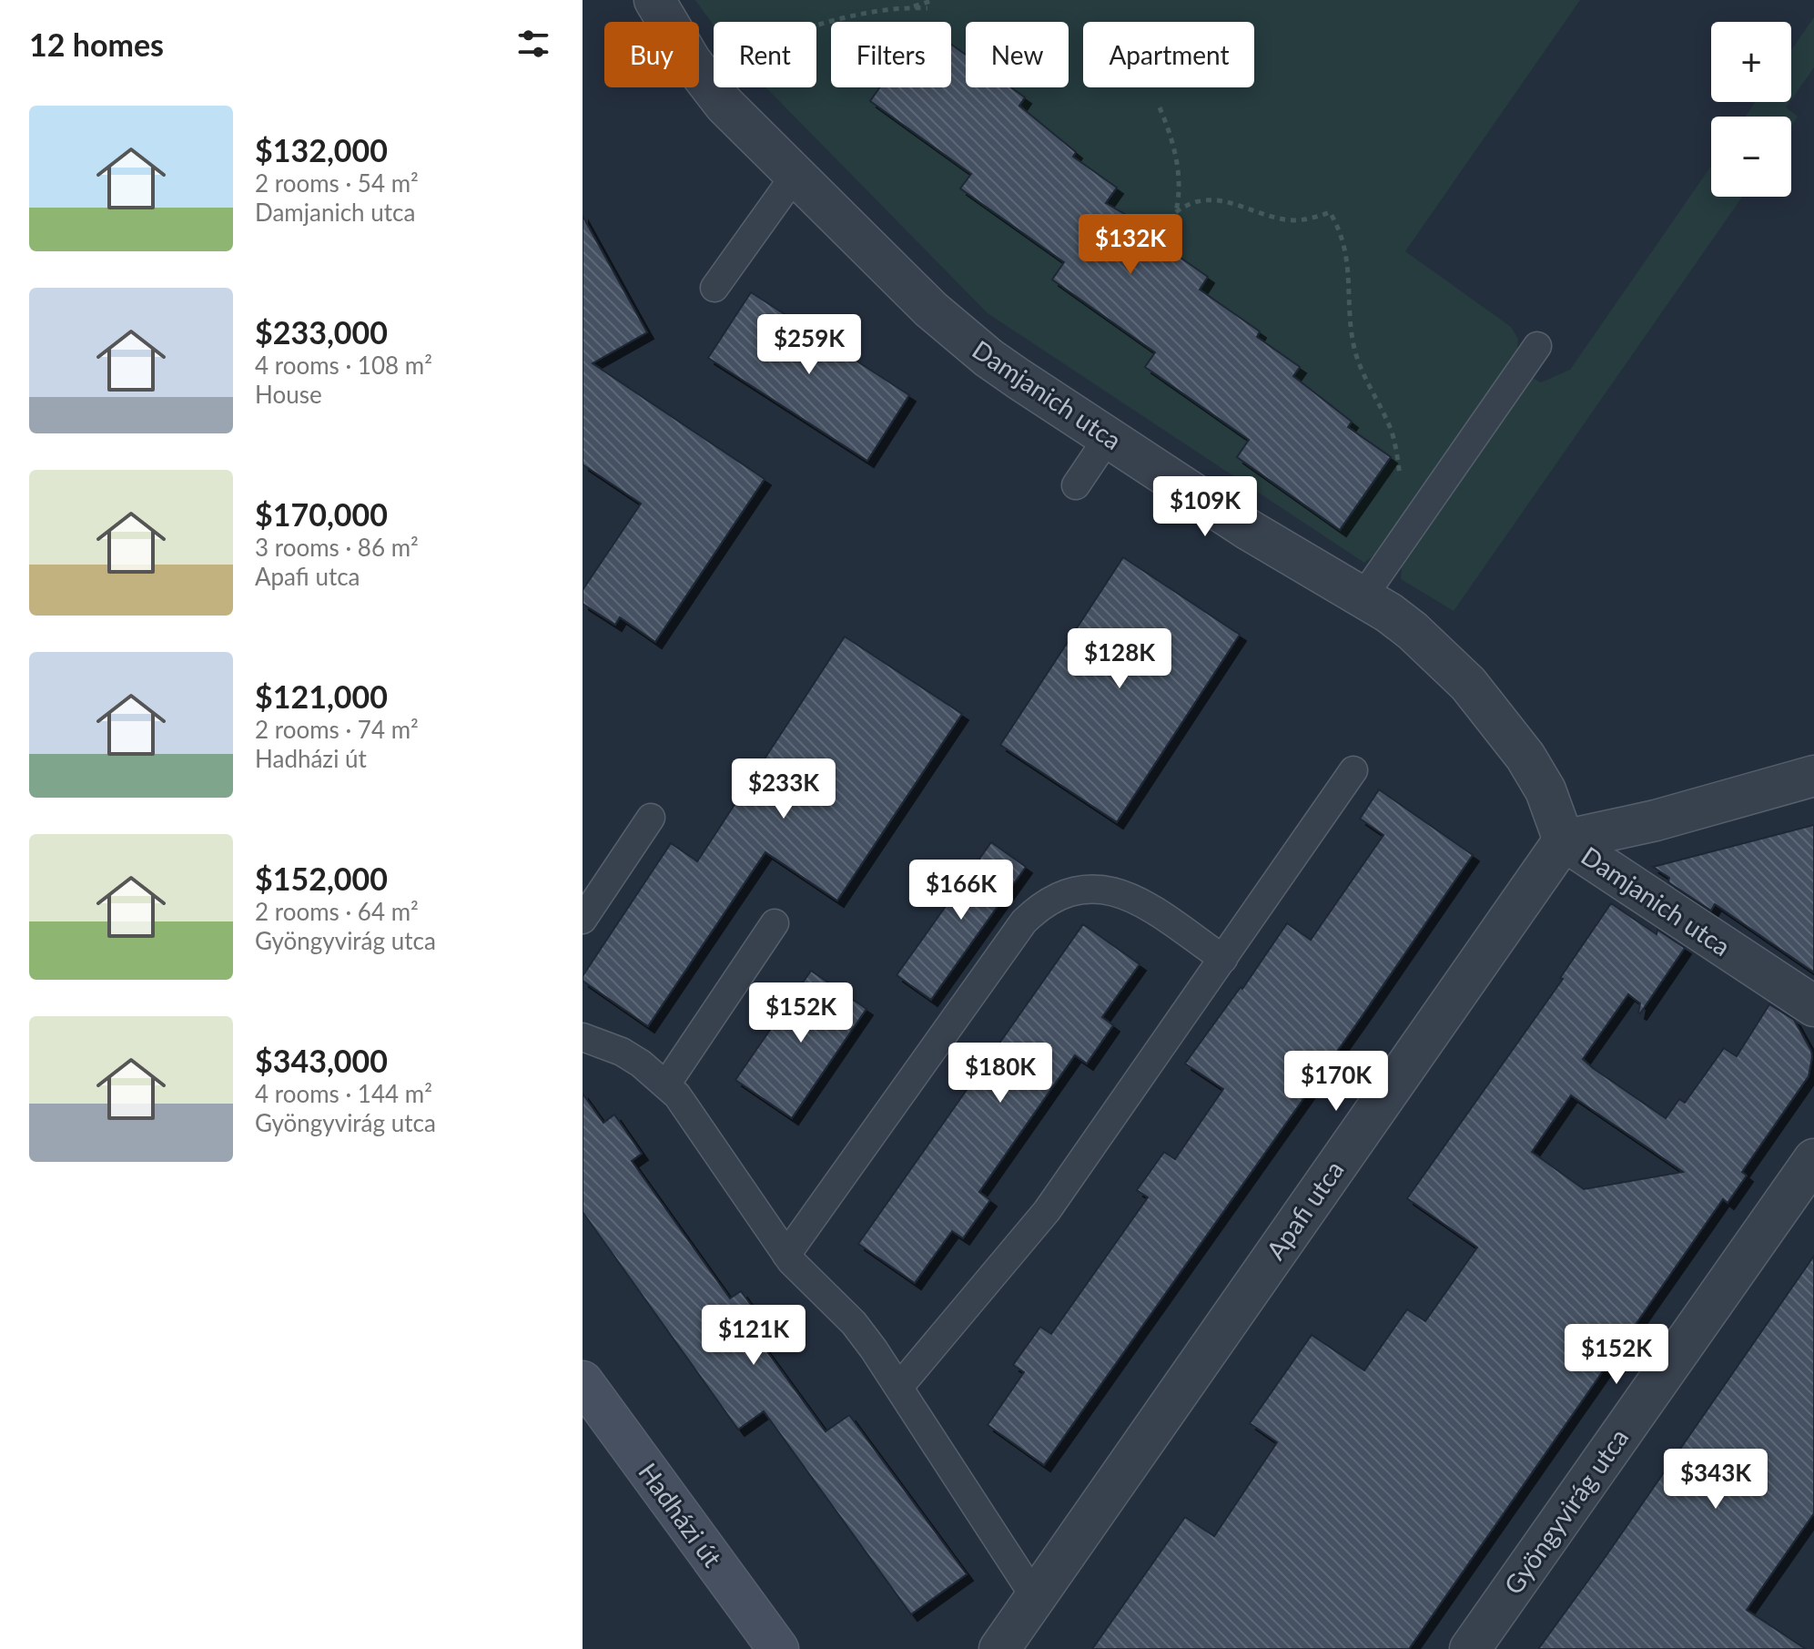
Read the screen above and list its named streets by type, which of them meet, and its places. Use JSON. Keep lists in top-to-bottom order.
{
  "streets": {
    "street": [
      "Damjanich utca",
      "Apafi utca",
      "Gyöngyvirág utca",
      "Hadházi út"
    ]
  },
  "crossings": [
    ["Damjanich utca", "Apafi utca"]
  ],
  "page": {
    "heading": "12 homes",
    "map_buttons": ["+", "−"],
    "chip": [
      "Buy",
      "Rent",
      "Filters",
      "New",
      "Apartment"
    ],
    "list": [
      {
        "name": "$132,000",
        "note": "2 rooms · 54 m² · Damjanich utca"
      },
      {
        "name": "$233,000",
        "note": "4 rooms · 108 m² · House"
      },
      {
        "name": "$170,000",
        "note": "3 rooms · 86 m² · Apafi utca"
      },
      {
        "name": "$121,000",
        "note": "2 rooms · 74 m² · Hadházi út"
      },
      {
        "name": "$152,000",
        "note": "2 rooms · 64 m² · Gyöngyvirág utca"
      },
      {
        "name": "$343,000",
        "note": "4 rooms · 144 m² · Gyöngyvirág utca"
      }
    ],
    "price": [
      "$132K",
      "$259K",
      "$109K",
      "$128K",
      "$233K",
      "$166K",
      "$152K",
      "$180K",
      "$170K",
      "$121K",
      "$152K",
      "$343K"
    ]
  }
}
